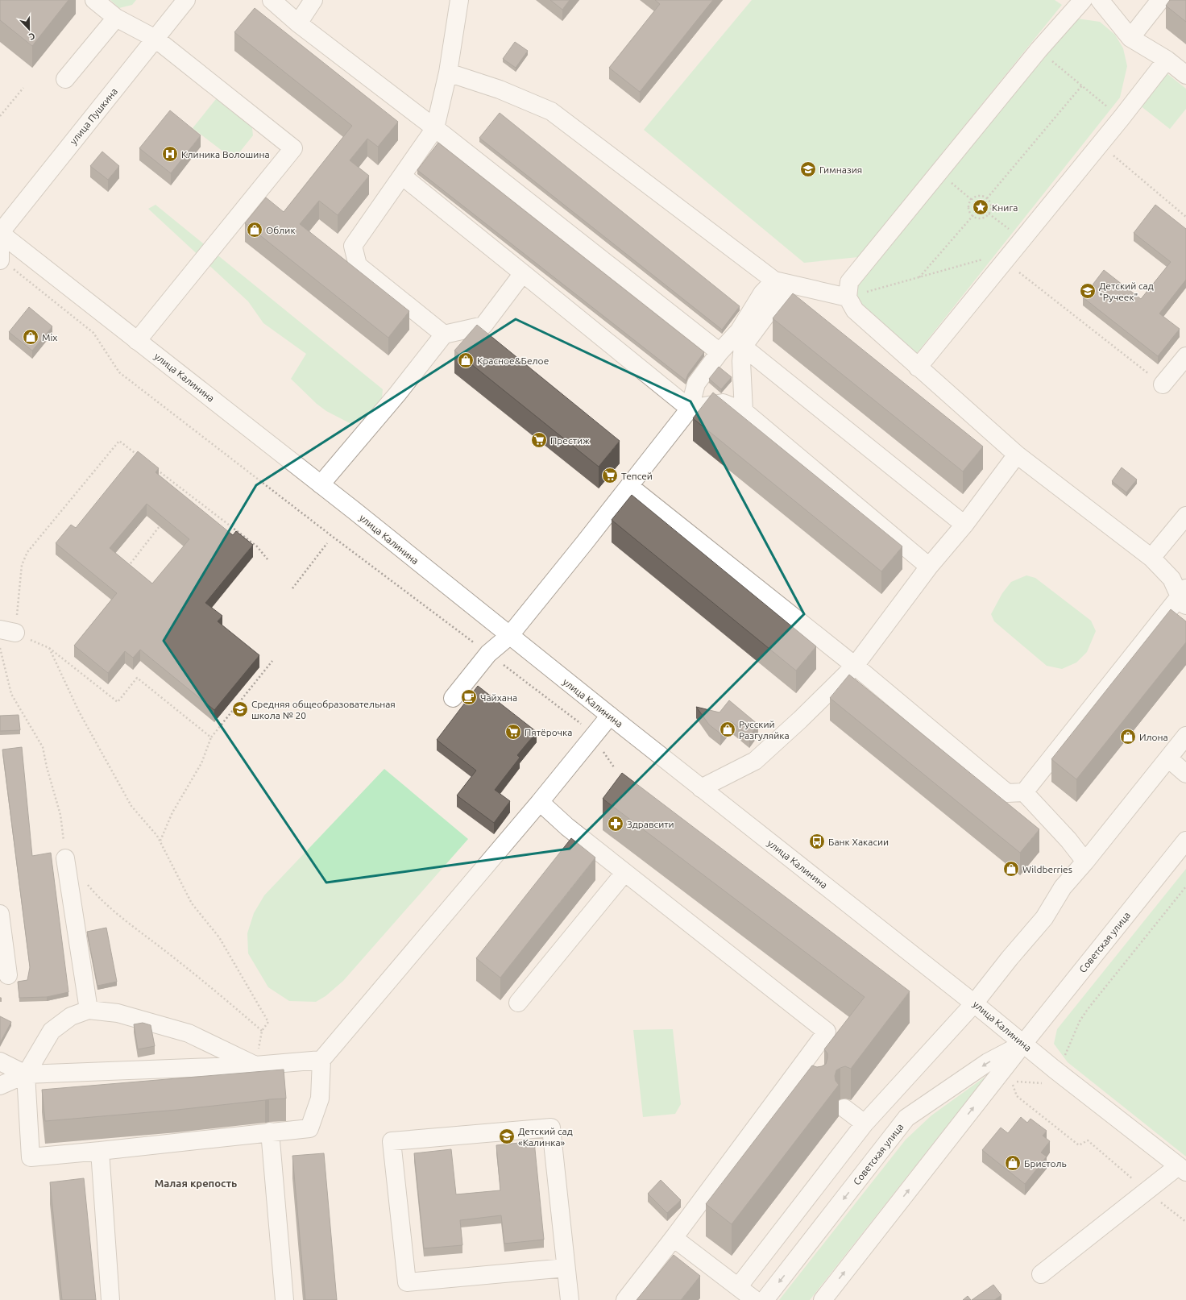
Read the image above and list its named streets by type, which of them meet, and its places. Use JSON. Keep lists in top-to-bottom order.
{
  "streets": {
    "main road": ["улица Пушкина", "улица Калинина", "Советская улица"]
  },
  "crossings": [
    ["улица Пушкина", "улица Калинина"],
    ["улица Калинина", "Советская улица"]
  ],
  "districts": ["Малая крепость"],
  "places": {
    "hospital": ["Клиника Волошина"],
    "school or university": [
      "Гимназия",
      "Детский сад \"Ручеек\"",
      "Средняя общеобразовательная школа № 20",
      "Детский сад «Калинка»"
    ],
    "place": ["Книга"],
    "shop": [
      "Облик",
      "Mix",
      "Красное&Белое",
      "Русский Разгуляйка",
      "Илона",
      "Wildberries",
      "Бристоль"
    ],
    "supermarket": ["Престиж", "Тепсей", "Пятёрочка"],
    "cafe": ["Чайхана"],
    "pharmacy": ["Здравсити"],
    "bus stop": ["Банк Хакасии"]
  },
  "north": "bottom"
}
